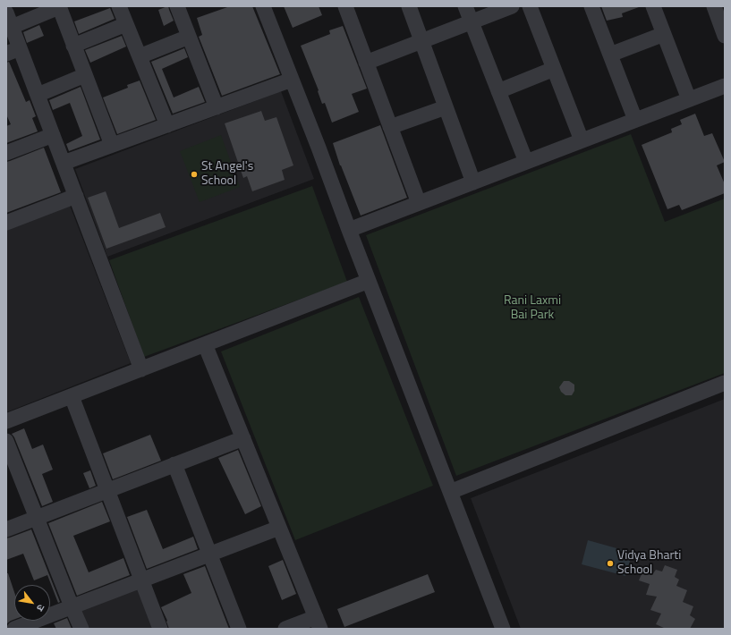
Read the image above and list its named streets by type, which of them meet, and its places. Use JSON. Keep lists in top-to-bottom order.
{
  "parks": ["Rani Laxmi Bai Park"],
  "places": ["St Angel's School", "Vidya Bharti School"],
  "north": "bottom right"
}
